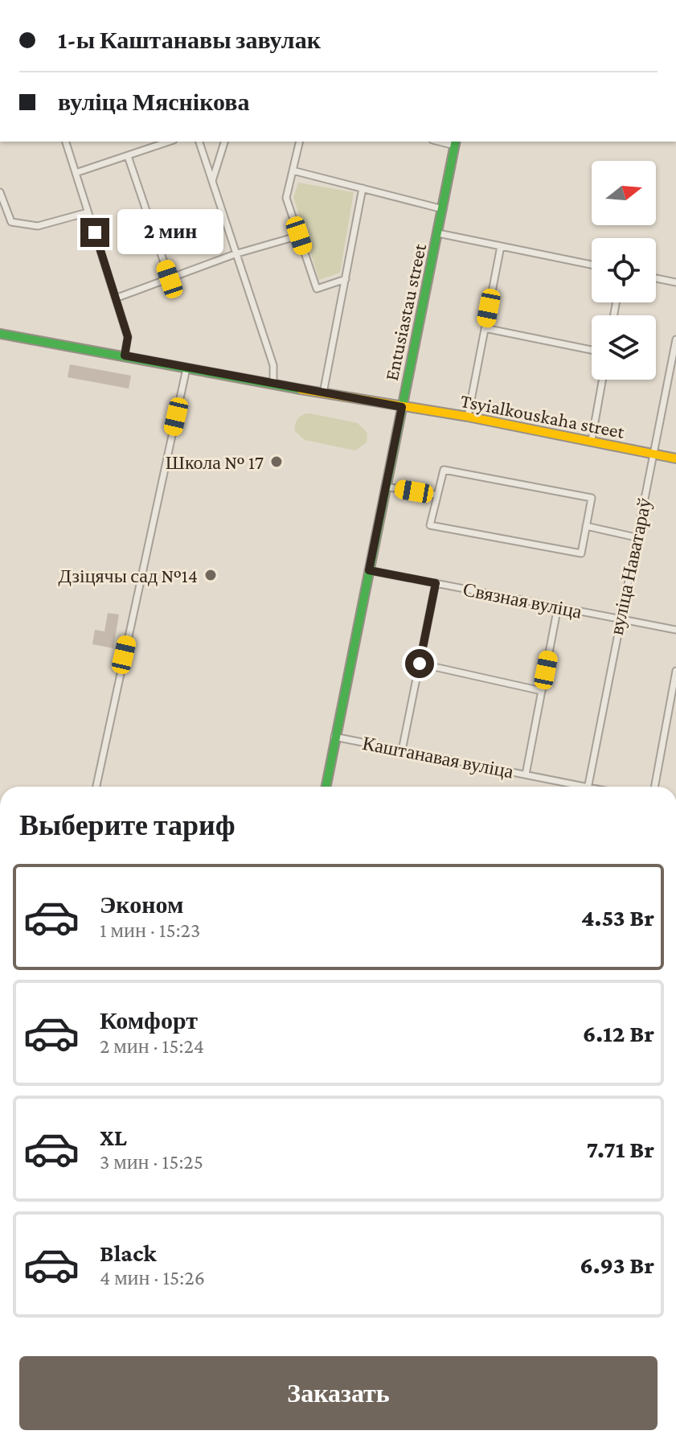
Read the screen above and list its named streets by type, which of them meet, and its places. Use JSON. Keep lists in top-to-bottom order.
{
  "streets": {
    "main road": ["Entusiastau street", "Tsyialkouskaha street"],
    "street": ["вуліца Наватараў", "Связная вуліца", "Каштанавая вуліца"]
  },
  "crossings": [
    ["Entusiastau street", "Tsyialkouskaha street"],
    ["Entusiastau street", "Связная вуліца"],
    ["Entusiastau street", "Каштанавая вуліца"],
    ["Tsyialkouskaha street", "вуліца Наватараў"],
    ["вуліца Наватараў", "Связная вуліца"]
  ],
  "places": ["Школа № 17", "Дзіцячы сад №14"],
  "north": "right",
  "page": {
    "banner": ["1-ы Каштанавы завулак", "вуліца Мяснікова"],
    "bubble": "2 мин",
    "heading": "Выберите тариф",
    "list": [
      {
        "name": "Эконом",
        "note": "1 мин · 15:23",
        "value": "4.53 Br"
      },
      {
        "name": "Комфорт",
        "note": "2 мин · 15:24",
        "value": "6.12 Br"
      },
      {
        "name": "XL",
        "note": "3 мин · 15:25",
        "value": "7.71 Br"
      },
      {
        "name": "Black",
        "note": "4 мин · 15:26",
        "value": "6.93 Br"
      }
    ],
    "buttons": "Заказать"
  }
}
